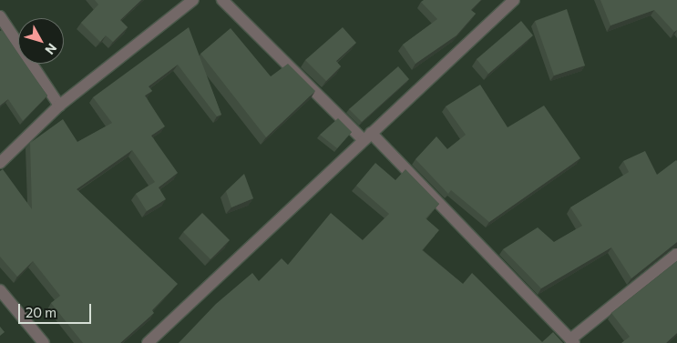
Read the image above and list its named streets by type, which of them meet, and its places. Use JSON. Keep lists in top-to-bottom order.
{
  "scale_bar": "20 m",
  "north": "bottom right"
}
